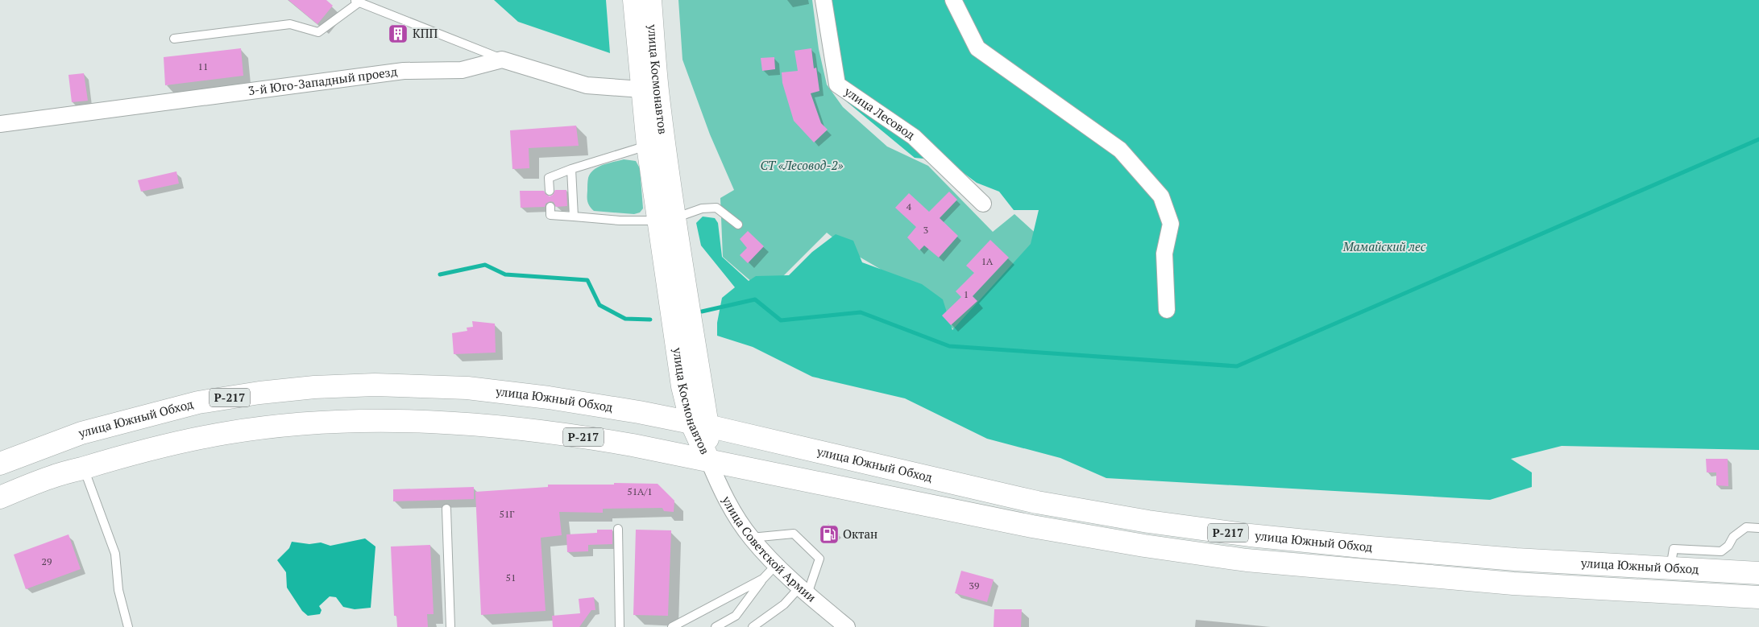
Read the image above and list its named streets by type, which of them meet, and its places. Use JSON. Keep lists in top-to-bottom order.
{
  "streets": {
    "main road": ["улица Космонавтов", "Р-217", "улица Южный Обход"],
    "street": ["3-й Юго-Западный проезд", "улица Лесовод", "улица Советской Армии"]
  },
  "crossings": [
    ["улица Космонавтов", "улица Южный Обход"],
    ["улица Космонавтов", "улица Советской Армии"],
    ["улица Южный Обход", "улица Советской Армии"]
  ],
  "parks": ["СТ «Лесовод-2»", "Мамайский лес"],
  "places": {
    "building": ["КПП"],
    "fuel station": ["Октан"]
  },
  "house_numbers": [
    "11",
    "4",
    "3",
    "1А",
    "1",
    "51А/1",
    "51Г",
    "29",
    "51",
    "39"
  ]
}
